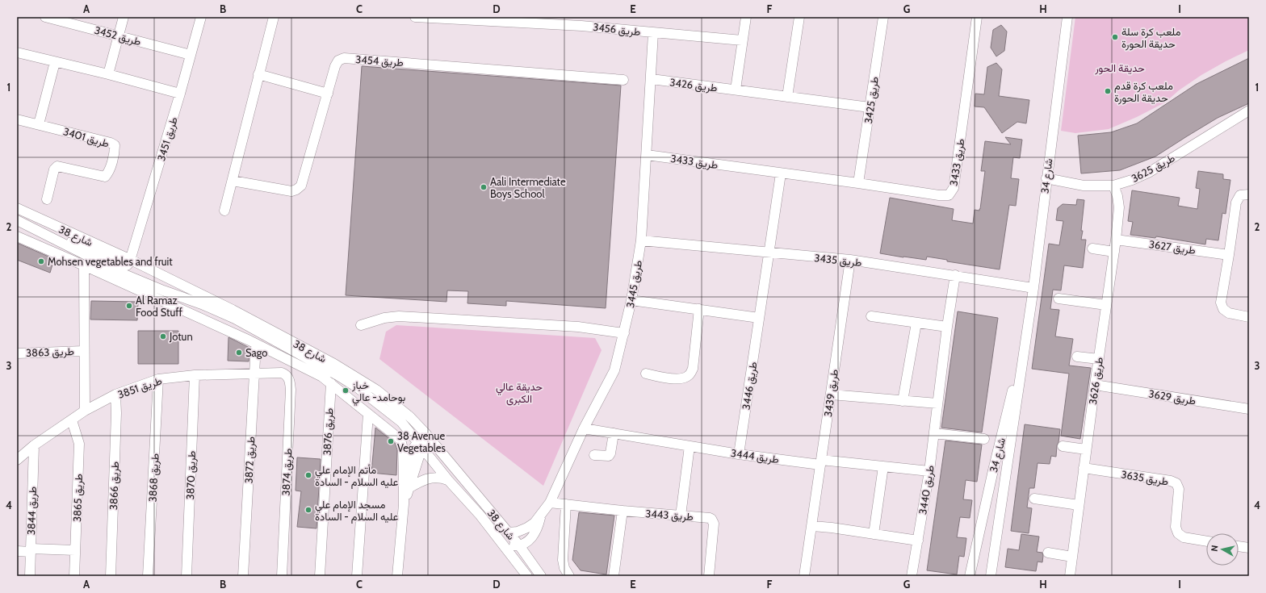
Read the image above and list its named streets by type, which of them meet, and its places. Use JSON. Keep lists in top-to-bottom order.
{
  "streets": {
    "street": [
      "طريق 3456",
      "طريق 3452",
      "طريق 3454",
      "طريق 3426",
      "طريق 3425",
      "طريق 3401",
      "طريق 3451",
      "طريق 3433",
      "طريق 3625",
      "شارع 34",
      "شارع 38",
      "طريق 3627",
      "طريق 3435",
      "طريق 3445",
      "طريق 3863",
      "طريق 3626",
      "طريق 3446",
      "طريق 3851",
      "طريق 3439",
      "طريق 3629",
      "طريق 3876",
      "طريق 3444",
      "طريق 3872",
      "طريق 3874",
      "طريق 3870",
      "طريق 3868",
      "طريق 3635",
      "طريق 3866",
      "طريق 3440",
      "طريق 3865",
      "طريق 3844",
      "طريق 3443"
    ]
  },
  "crossings": [
    ["طريق 3456", "طريق 3445"],
    ["طريق 3452", "طريق 3451"],
    ["طريق 3426", "طريق 3425"],
    ["طريق 3426", "طريق 3445"],
    ["طريق 3425", "طريق 3433"],
    ["طريق 3451", "شارع 38"],
    ["طريق 3433", "طريق 3445"],
    ["طريق 3625", "شارع 34"],
    ["طريق 3625", "طريق 3626"],
    ["شارع 34", "طريق 3435"],
    ["طريق 3627", "طريق 3626"],
    ["طريق 3435", "طريق 3445"],
    ["طريق 3435", "طريق 3446"],
    ["طريق 3435", "طريق 3439"],
    ["طريق 3435", "طريق 3440"],
    ["طريق 3445", "طريق 3444"],
    ["طريق 3445", "طريق 3443"],
    ["طريق 3626", "طريق 3629"],
    ["طريق 3626", "طريق 3635"],
    ["طريق 3446", "طريق 3444"],
    ["طريق 3851", "طريق 3872"],
    ["طريق 3851", "طريق 3874"],
    ["طريق 3851", "طريق 3870"],
    ["طريق 3851", "طريق 3868"],
    ["طريق 3851", "طريق 3866"],
    ["طريق 3851", "طريق 3865"],
    ["طريق 3851", "طريق 3844"],
    ["طريق 3439", "طريق 3444"],
    ["طريق 3444", "طريق 3440"]
  ],
  "parks": ["حديقة الحور", "حديقة عالي الكبرى"],
  "places": [
    "ملعب كرة سلة حديقة الحورة",
    "ملعب كرة قدم حديقة الحورة",
    "Aali Intermediate Boys School",
    "Mohsen vegetables and fruit",
    "Al Ramaz Food Stuff",
    "Jotun",
    "Sago",
    "خباز بوحامد- عالي",
    "38 Avenue Vegetables",
    "مأتم الإمام علي عليه السلام - السادة",
    "مسجد الإمام علي عليه السلام - السادة"
  ],
  "north": "left",
  "grid": {
    "columns": [
      "A",
      "B",
      "C",
      "D",
      "E",
      "F",
      "G",
      "H",
      "I"
    ],
    "rows": [
      "1",
      "2",
      "3",
      "4"
    ]
  }
}
